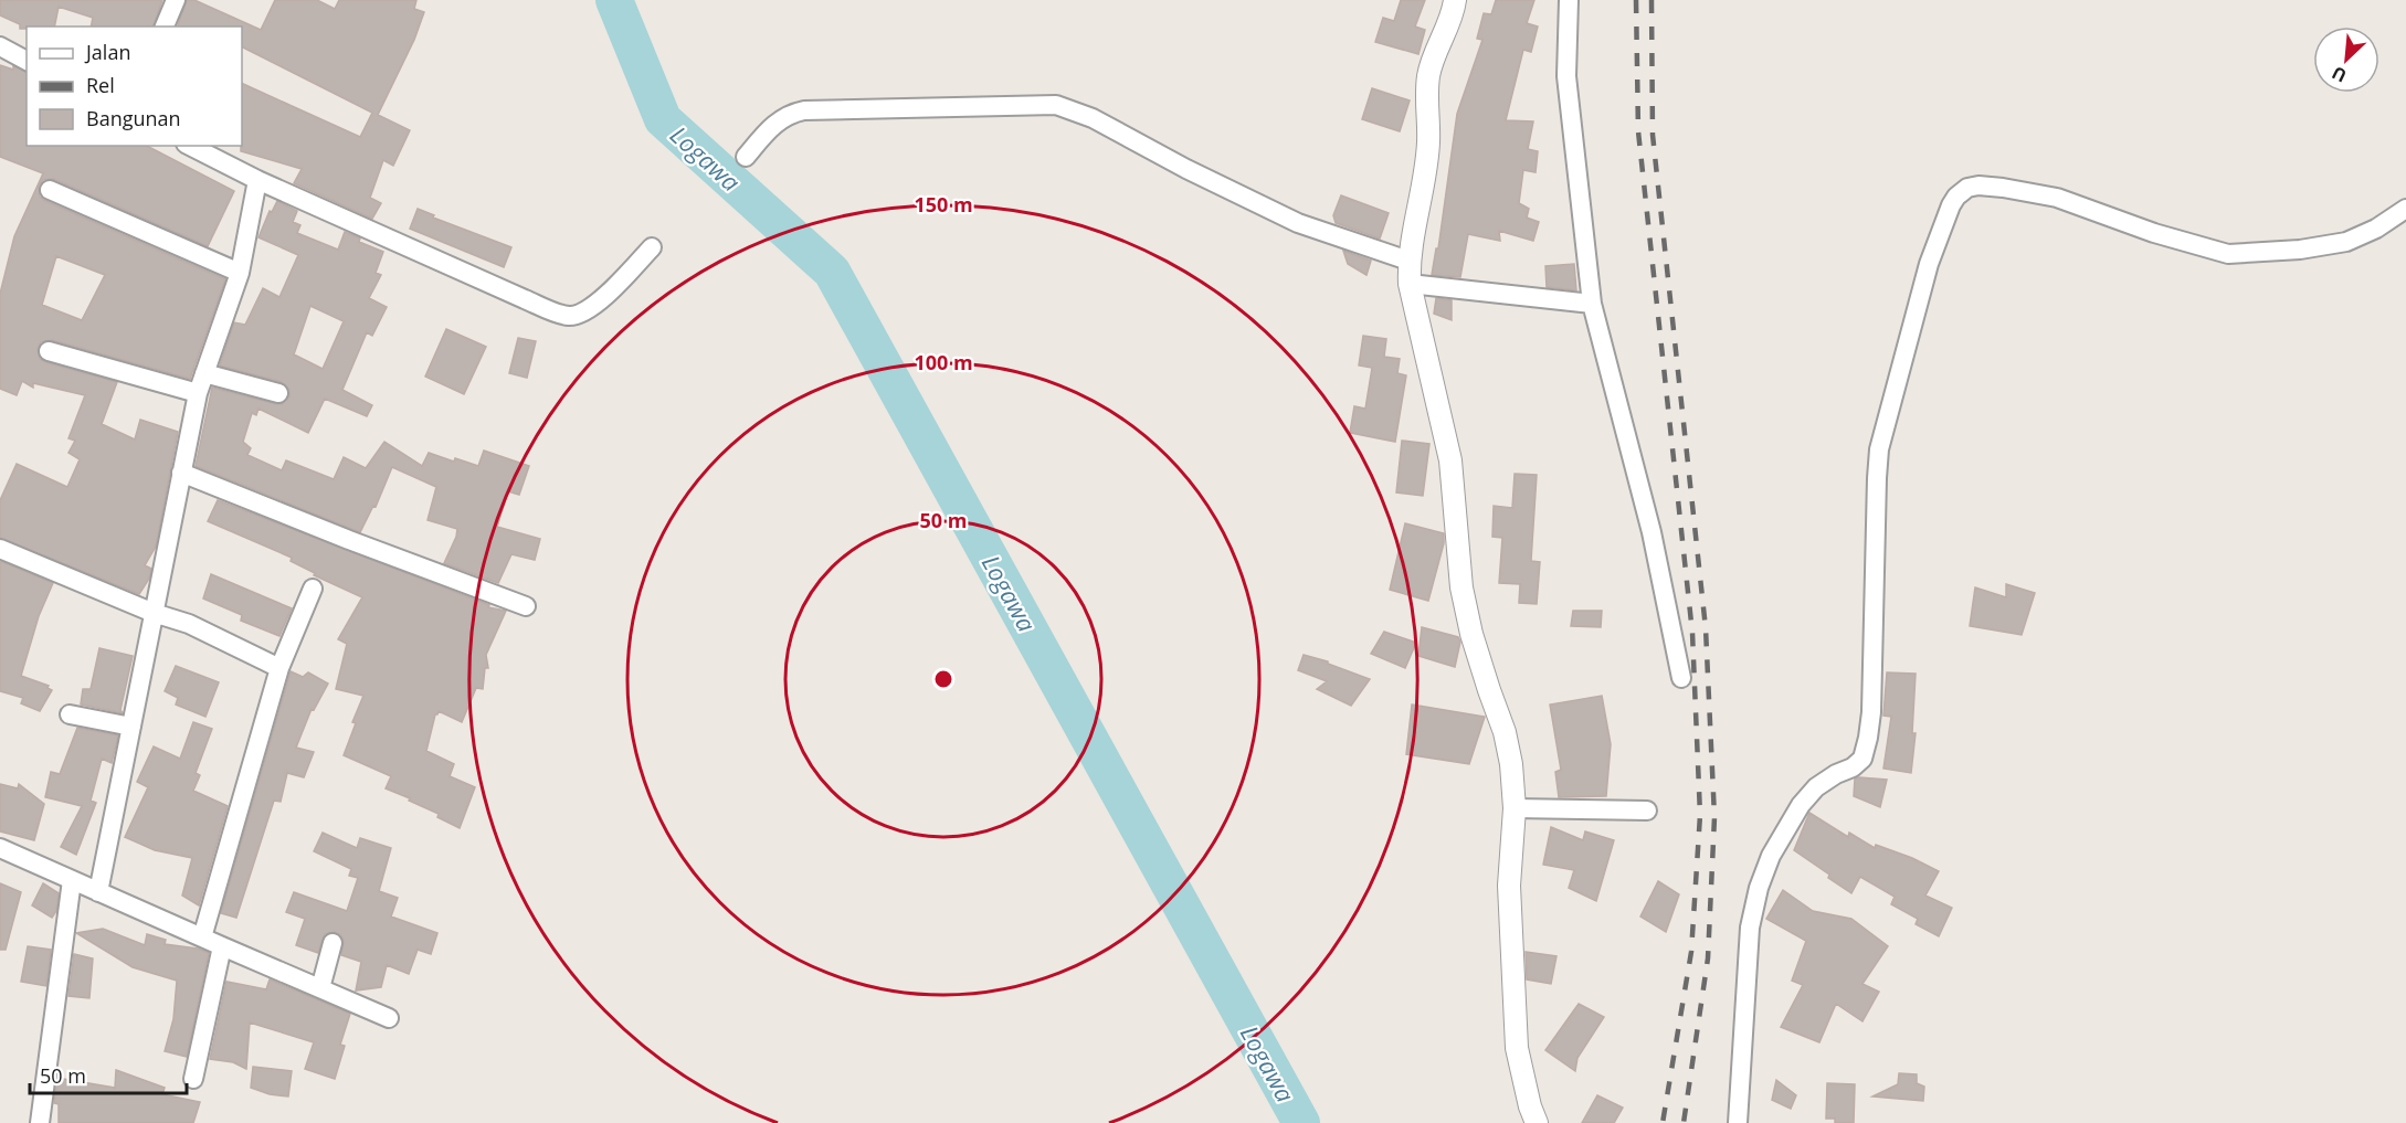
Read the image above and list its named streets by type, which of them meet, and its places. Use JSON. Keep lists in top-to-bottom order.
{
  "water": ["Logawa"],
  "legend": ["Jalan", "Rel", "Bangunan"],
  "scale_bar": "50 m",
  "north": "bottom left",
  "rings": ["150 m", "100 m", "50 m"]
}
